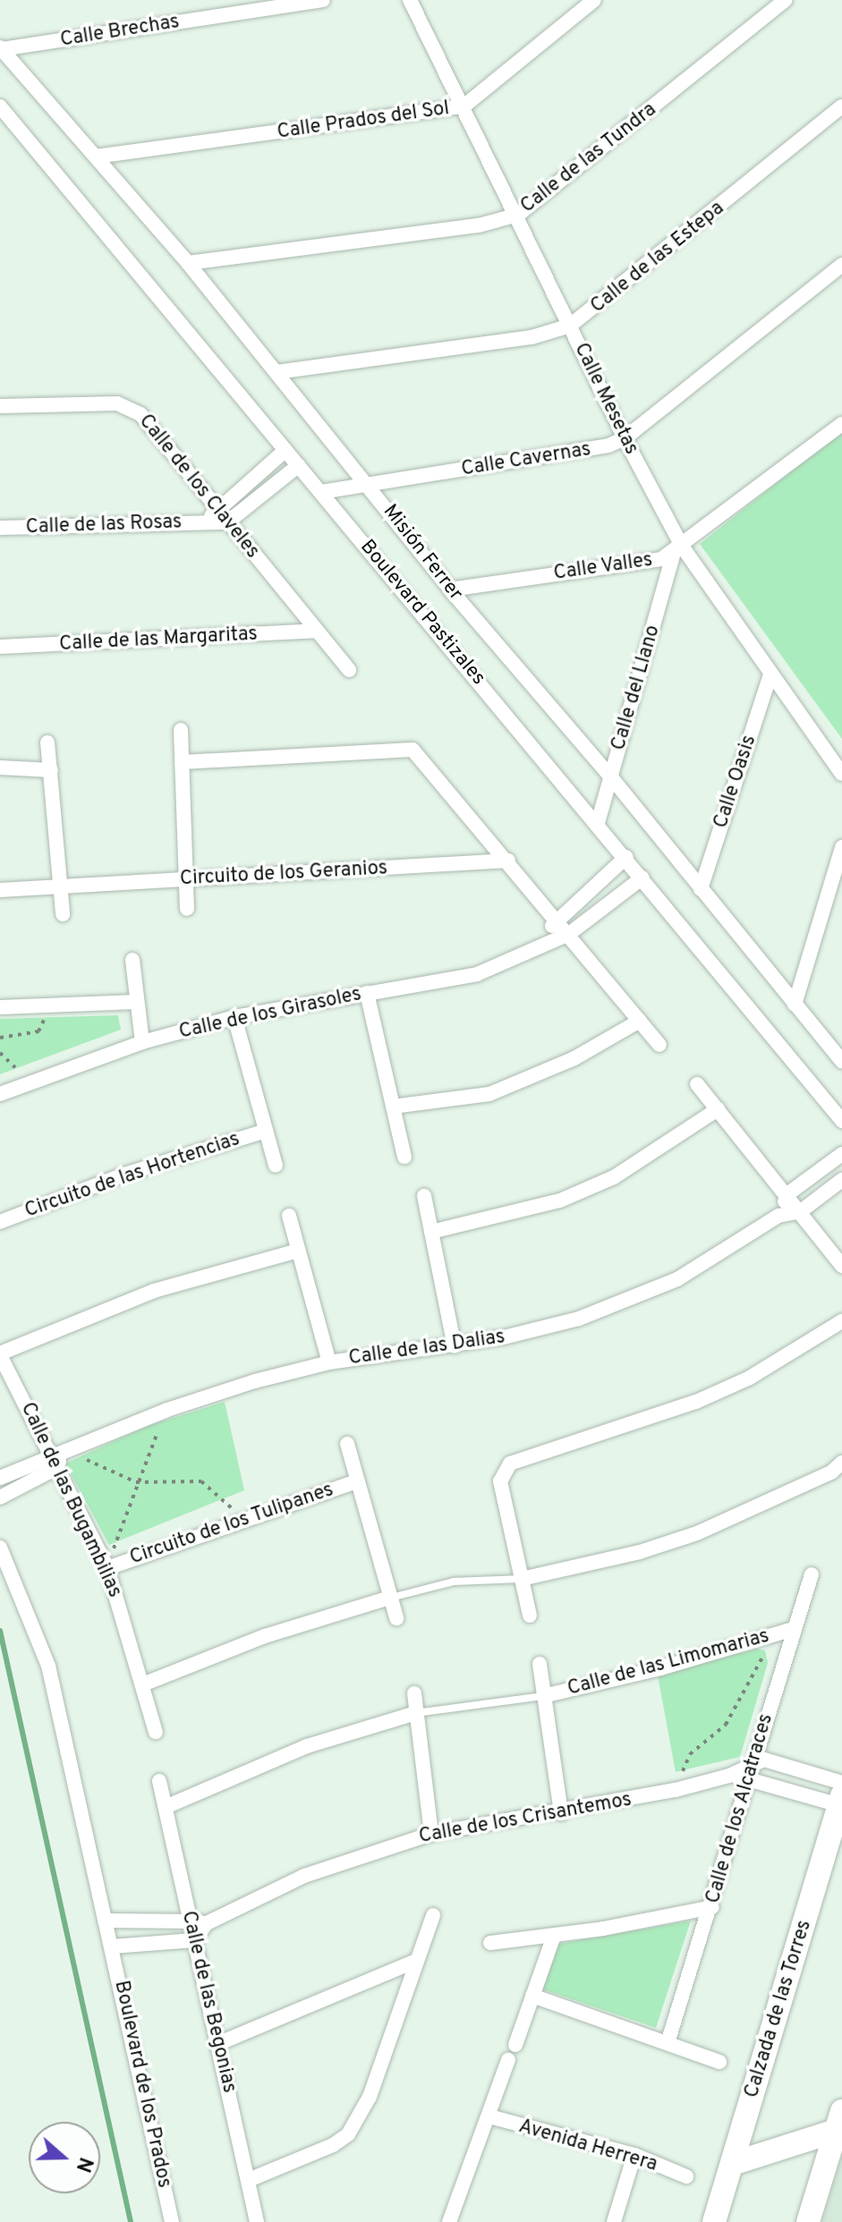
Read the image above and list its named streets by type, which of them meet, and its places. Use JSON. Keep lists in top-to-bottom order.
{
  "streets": {
    "main road": ["Calzada de las Torres"],
    "street": [
      "Calle Brechas",
      "Calle Prados del Sol",
      "Calle de las Tundra",
      "Calle de las Estepa",
      "Calle Mesetas",
      "Calle Cavernas",
      "Calle de los Claveles",
      "Calle de las Rosas",
      "Misión Ferrer",
      "Calle Valles",
      "Boulevard Pastizales",
      "Calle de las Margaritas",
      "Calle del Llano",
      "Calle Oasis",
      "Circuito de los Geranios",
      "Calle de los Girasoles",
      "Circuito de las Hortencias",
      "Calle de las Dalias",
      "Calle de las Bugambilias",
      "Circuito de los Tulipanes",
      "Calle de las Limomarias",
      "Calle de los Alcatraces",
      "Calle de los Crisantemos",
      "Calle de las Begonias",
      "Boulevard de los Prados",
      "Avenida Herrera"
    ]
  },
  "crossings": [
    ["Calle Brechas", "Misión Ferrer"],
    ["Calle Prados del Sol", "Calle Mesetas"],
    ["Calle Prados del Sol", "Misión Ferrer"],
    ["Calle de las Tundra", "Calle Mesetas"],
    ["Calle de las Tundra", "Misión Ferrer"],
    ["Calle de las Estepa", "Calle Mesetas"],
    ["Calle de las Estepa", "Misión Ferrer"],
    ["Calle Mesetas", "Calle Cavernas"],
    ["Calle Mesetas", "Calle Valles"],
    ["Calle Mesetas", "Calle del Llano"],
    ["Calle Mesetas", "Calle Oasis"],
    ["Calle Cavernas", "Misión Ferrer"],
    ["Calle Cavernas", "Boulevard Pastizales"],
    ["Calle de los Claveles", "Calle de las Rosas"],
    ["Calle de los Claveles", "Calle de las Margaritas"],
    ["Misión Ferrer", "Calle Valles"],
    ["Misión Ferrer", "Calle del Llano"],
    ["Misión Ferrer", "Calle Oasis"],
    ["Calle Valles", "Calle del Llano"],
    ["Boulevard Pastizales", "Calle del Llano"],
    ["Boulevard Pastizales", "Calle de los Girasoles"],
    ["Calle de los Girasoles", "Circuito de las Hortencias"],
    ["Calle de las Dalias", "Calle de las Bugambilias"],
    ["Calle de las Bugambilias", "Circuito de los Tulipanes"],
    ["Calle de las Limomarias", "Calle de los Alcatraces"],
    ["Calle de las Limomarias", "Calle de los Crisantemos"],
    ["Calle de los Alcatraces", "Calle de los Crisantemos"],
    ["Calle de los Crisantemos", "Calle de las Begonias"],
    ["Calle de los Crisantemos", "Calzada de las Torres"]
  ],
  "north": "right"
}
